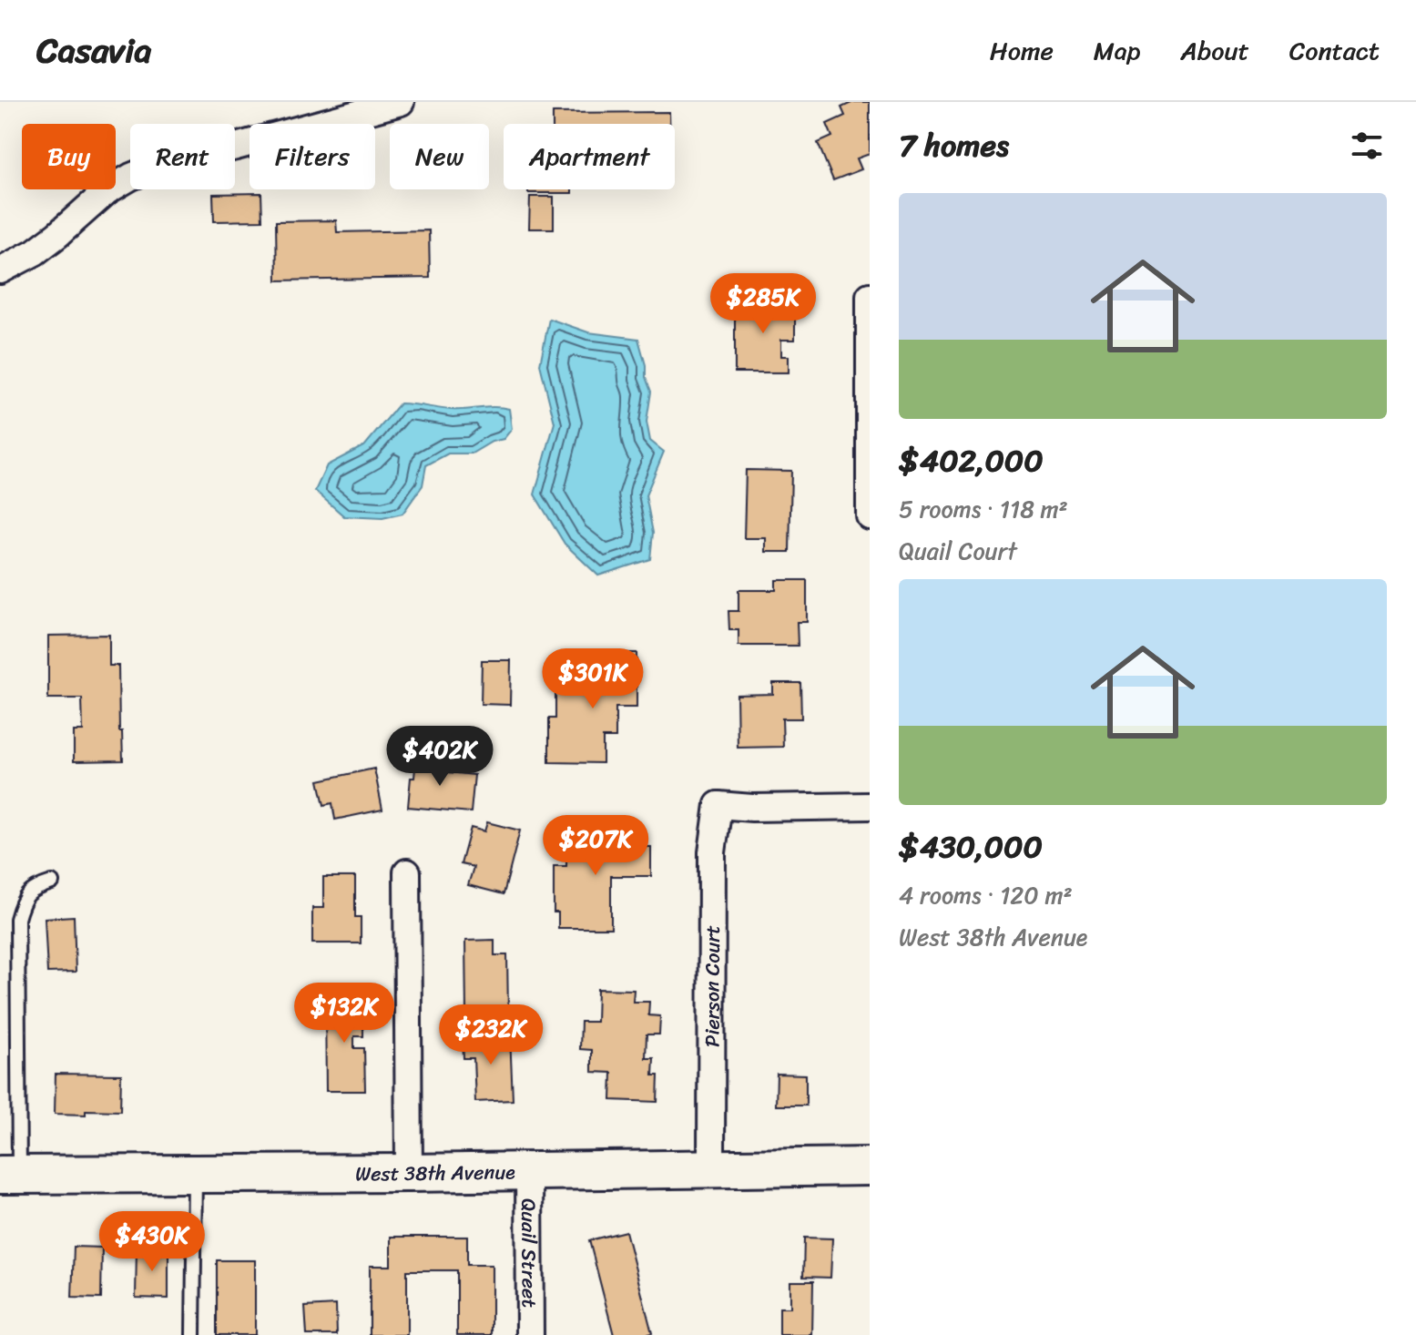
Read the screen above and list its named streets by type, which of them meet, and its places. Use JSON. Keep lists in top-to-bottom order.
{
  "streets": {
    "street": ["Pierson Court", "West 38th Avenue", "Quail Street"]
  },
  "crossings": [
    ["Pierson Court", "West 38th Avenue"],
    ["West 38th Avenue", "Quail Street"]
  ],
  "page": {
    "header": "Casavia",
    "nav": [
      "Home",
      "Map",
      "About",
      "Contact"
    ],
    "heading": "7 homes",
    "chip": [
      "Buy",
      "Rent",
      "Filters",
      "New",
      "Apartment"
    ],
    "list": [
      {
        "name": "$402,000",
        "note": "5 rooms · 118 m² · Quail Court"
      },
      {
        "name": "$430,000",
        "note": "4 rooms · 120 m² · West 38th Avenue"
      }
    ],
    "price": [
      "$285K",
      "$301K",
      "$402K",
      "$207K",
      "$132K",
      "$232K",
      "$430K"
    ]
  }
}
